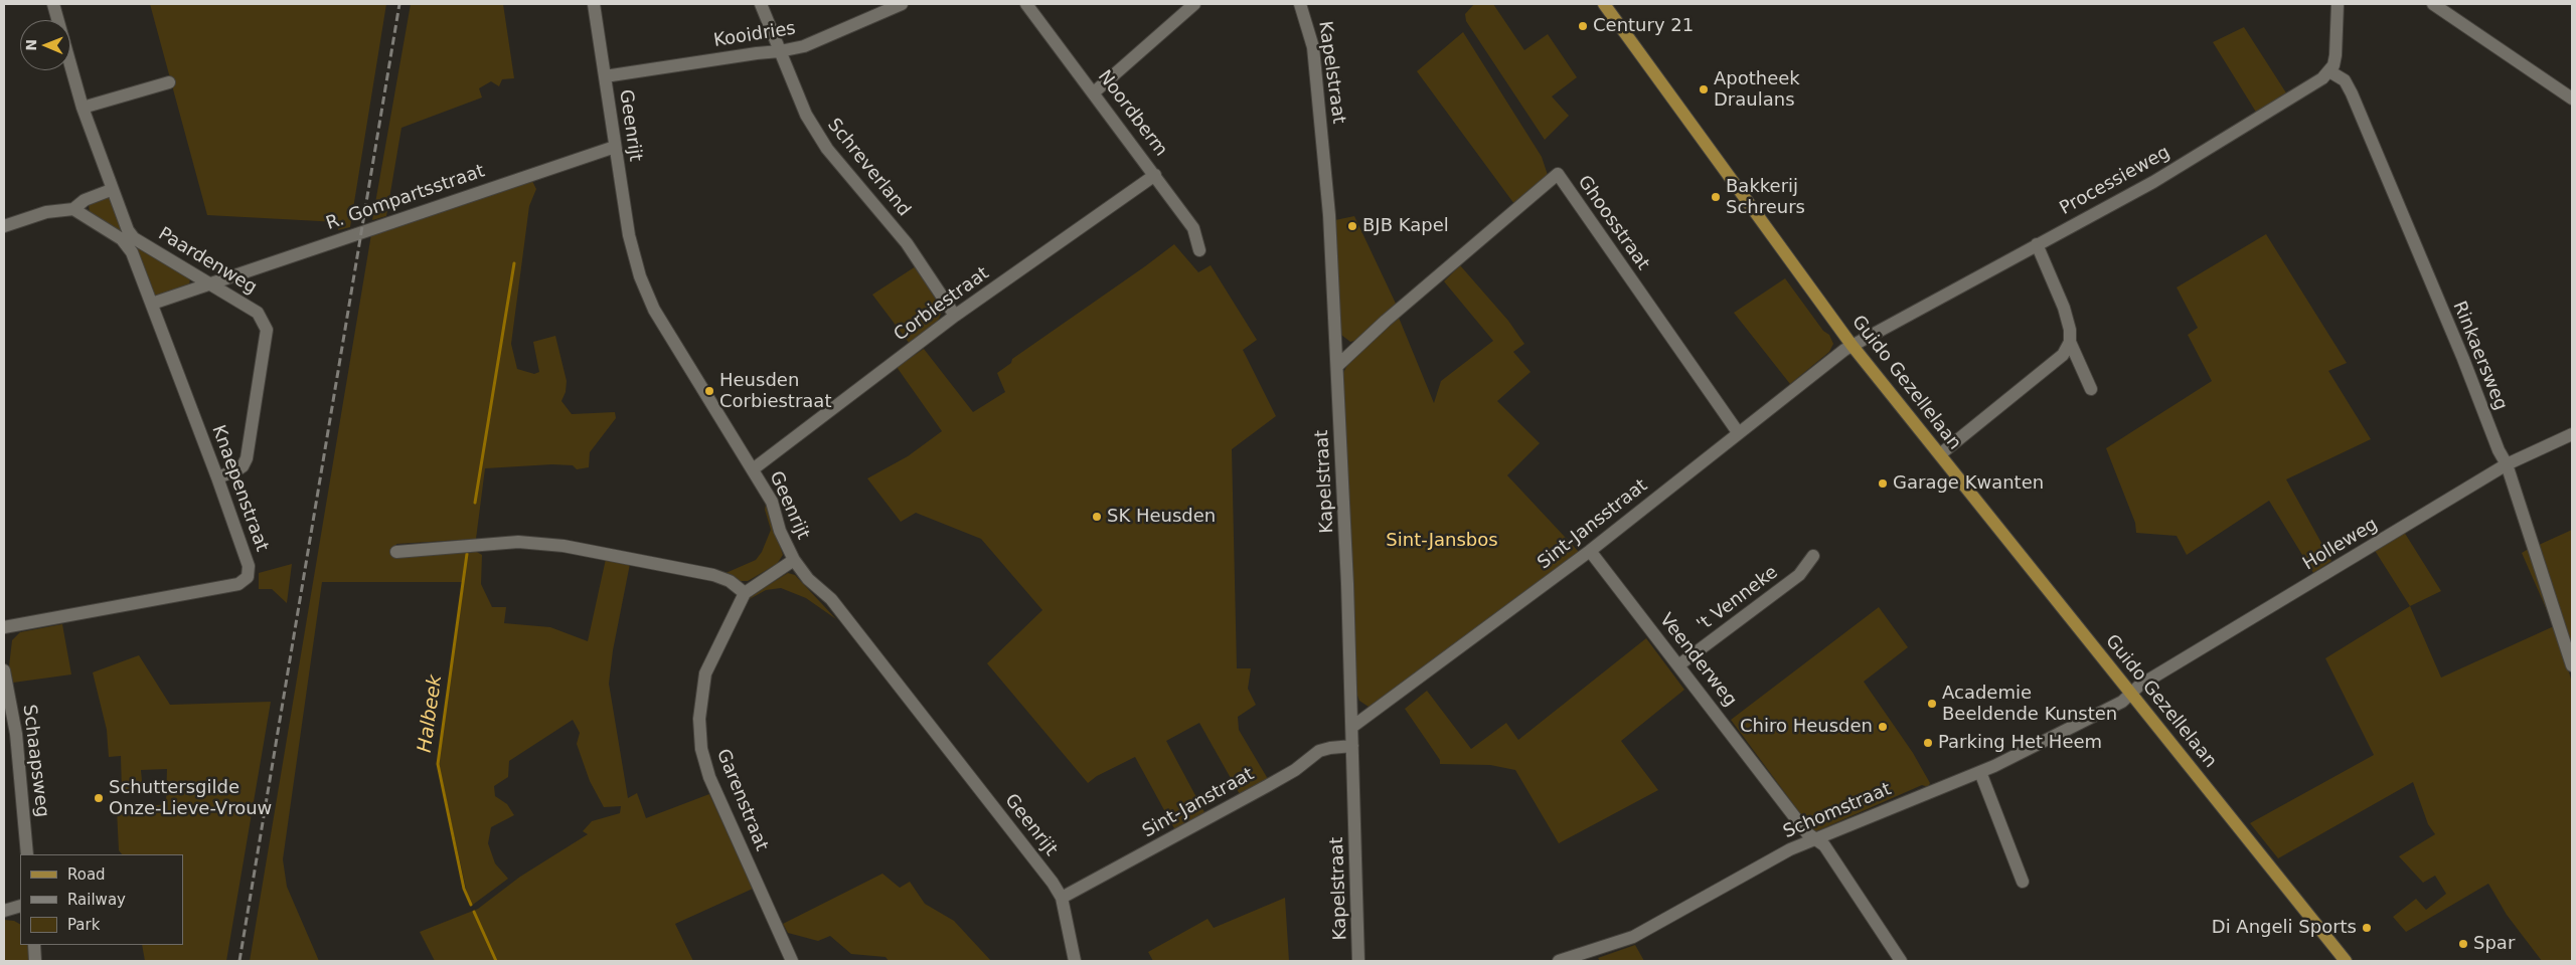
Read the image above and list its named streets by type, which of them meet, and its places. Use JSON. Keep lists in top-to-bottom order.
{
  "streets": {
    "main road": ["Guido Gezellelaan"],
    "street": [
      "Kooidries",
      "Kapelstraat",
      "Noordberm",
      "Geenrijt",
      "Schreverland",
      "Processieweg",
      "R. Gompartsstraat",
      "Ghoosstraat",
      "Paardenweg",
      "Corbiestraat",
      "Rinkaersweg",
      "Knaepenstraat",
      "Sint-Jansstraat",
      "Holleweg",
      "'t Venneke",
      "Veenderweg",
      "Schaapsweg",
      "Garenstraat",
      "Sint-Janstraat",
      "Schomstraat"
    ]
  },
  "crossings": [
    ["Kooidries", "Geenrijt"],
    ["Kooidries", "Schreverland"],
    ["Kapelstraat", "Ghoosstraat"],
    ["Kapelstraat", "Sint-Jansstraat"],
    ["Kapelstraat", "Sint-Janstraat"],
    ["Noordberm", "Corbiestraat"],
    ["Geenrijt", "R. Gompartsstraat"],
    ["Geenrijt", "Corbiestraat"],
    ["Geenrijt", "Sint-Janstraat"],
    ["Schreverland", "Corbiestraat"],
    ["Processieweg", "Rinkaersweg"],
    ["Processieweg", "Guido Gezellelaan"],
    ["Processieweg", "Sint-Jansstraat"],
    ["R. Gompartsstraat", "Paardenweg"],
    ["R. Gompartsstraat", "Knaepenstraat"],
    ["Ghoosstraat", "Sint-Jansstraat"],
    ["Paardenweg", "Knaepenstraat"],
    ["Rinkaersweg", "Holleweg"],
    ["Guido Gezellelaan", "Sint-Jansstraat"],
    ["Guido Gezellelaan", "Holleweg"],
    ["Guido Gezellelaan", "Schomstraat"],
    ["Sint-Jansstraat", "Veenderweg"],
    ["Holleweg", "Schomstraat"],
    ["'t Venneke", "Veenderweg"],
    ["Veenderweg", "Schomstraat"]
  ],
  "water": ["Halbeek"],
  "parks": ["Sint-Jansbos"],
  "places": [
    "Century 21",
    "Apotheek Draulans",
    "Bakkerij Schreurs",
    "BJB Kapel",
    "Heusden Corbiestraat",
    "Garage Kwanten",
    "SK Heusden",
    "Academie Beeldende Kunsten",
    "Chiro Heusden",
    "Parking Het Heem",
    "Schuttersgilde Onze-Lieve-Vrouw",
    "Di Angeli Sports",
    "Spar"
  ],
  "legend": ["Road", "Railway", "Park"],
  "north": "left"
}
